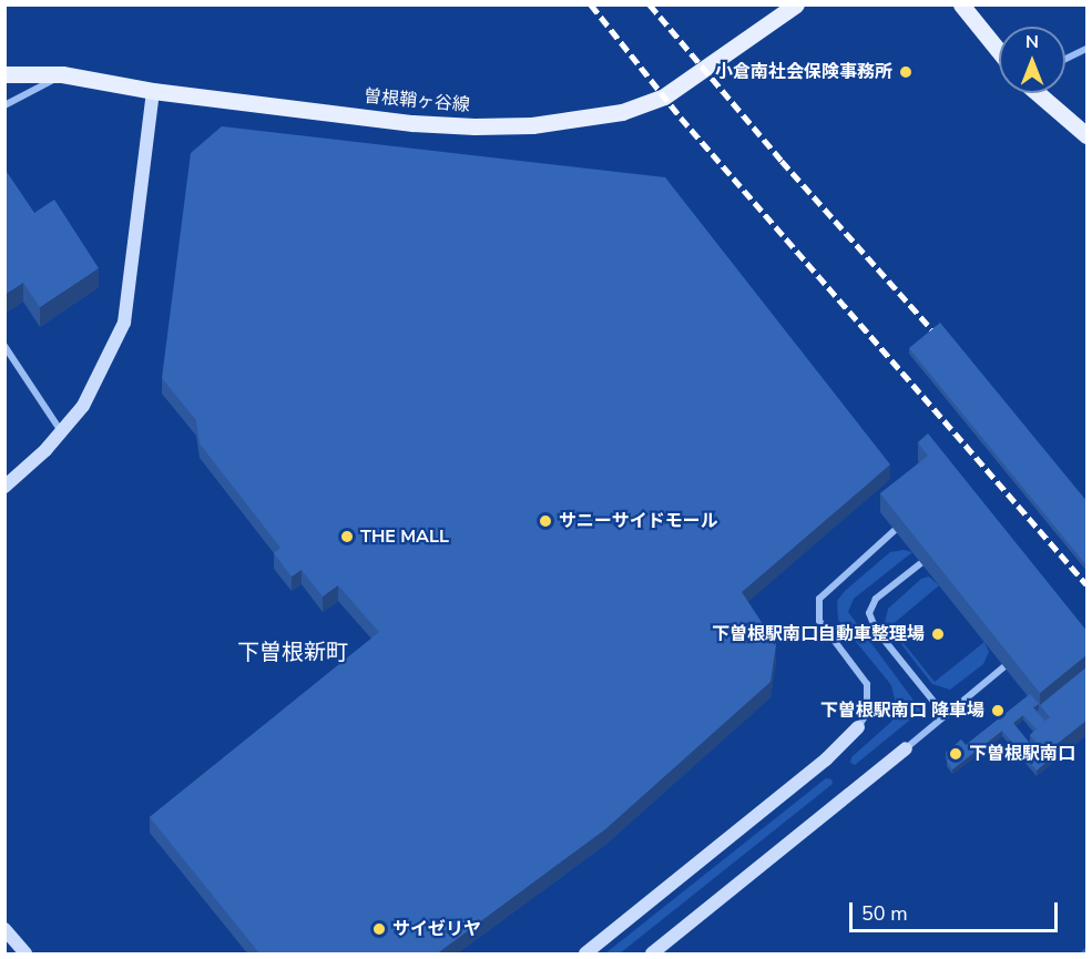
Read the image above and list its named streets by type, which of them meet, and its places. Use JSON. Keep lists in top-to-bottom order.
{
  "streets": {
    "main road": ["曽根鞘ヶ谷線"]
  },
  "districts": ["下曽根新町"],
  "places": [
    "小倉南社会保険事務所",
    "サニーサイドモール",
    "THE MALL",
    "下曽根駅南口自動車整理場",
    "下曽根駅南口 降車場",
    "下曽根駅南口",
    "サイゼリヤ"
  ],
  "scale_bar": "50 m",
  "north": "top"
}
